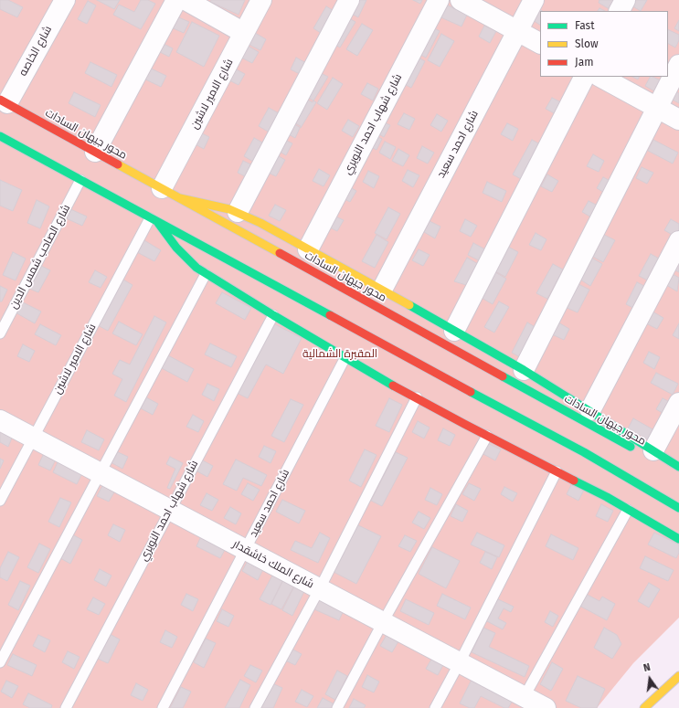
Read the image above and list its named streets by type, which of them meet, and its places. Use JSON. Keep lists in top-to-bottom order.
{
  "streets": {
    "main road": ["محور جيهان السادات"],
    "street": [
      "شارع الخاصه",
      "شارع الامير لاشين",
      "شارع شهاب احمد النويري",
      "شارع احمد سعيد",
      "شارع الملك خاشقدار"
    ],
    "lane": ["شارع الصاحب شمس الدين"]
  },
  "crossings": [
    ["شارع الخاصه", "محور جيهان السادات"],
    ["شارع الامير لاشين", "محور جيهان السادات"],
    ["شارع الامير لاشين", "شارع الملك خاشقدار"],
    ["شارع شهاب احمد النويري", "شارع الملك خاشقدار"],
    ["شارع احمد سعيد", "شارع الملك خاشقدار"]
  ],
  "parks": ["المقبرة الشمالية"],
  "legend": ["Fast", "Slow", "Jam"],
  "north": "top"
}
